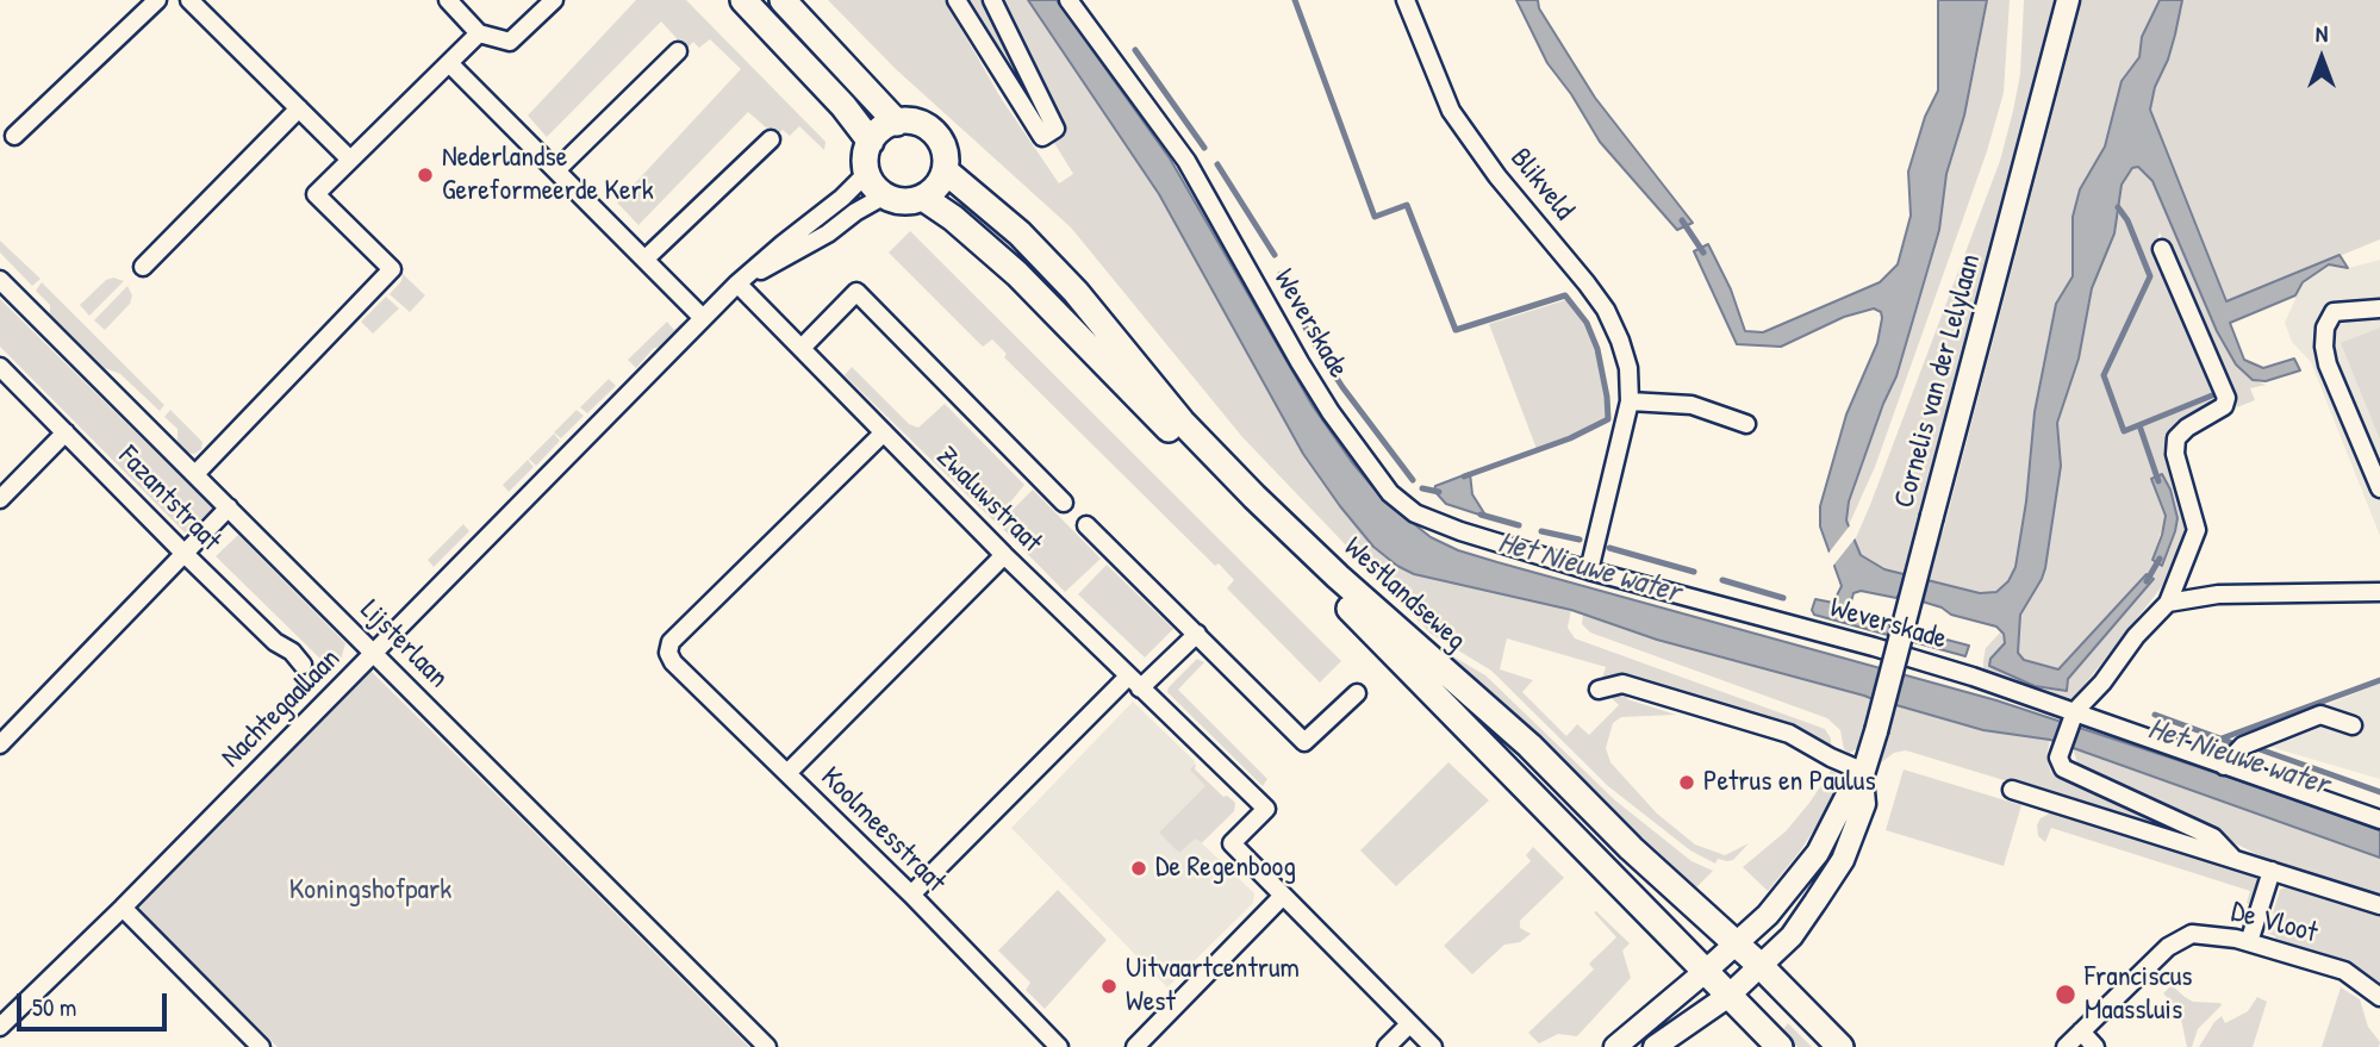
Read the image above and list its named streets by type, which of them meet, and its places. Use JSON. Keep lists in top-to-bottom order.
{
  "streets": {
    "main road": ["Westlandseweg"],
    "street": [
      "Blikveld",
      "Weverskade",
      "Cornelis van der Lelylaan",
      "Fazantstraat",
      "Zwaluwstraat",
      "Lijsterlaan",
      "Nachtegaallaan",
      "Koolmeesstraat",
      "De Vloot"
    ]
  },
  "crossings": [
    ["Blikveld", "Weverskade"],
    ["Cornelis van der Lelylaan", "Westlandseweg"],
    ["Zwaluwstraat", "Nachtegaallaan"],
    ["Zwaluwstraat", "Koolmeesstraat"],
    ["Westlandseweg", "Nachtegaallaan"],
    ["Lijsterlaan", "Nachtegaallaan"]
  ],
  "water": ["Het Nieuwe water"],
  "parks": ["Koningshofpark"],
  "places": [
    "Nederlandse Gereformeerde Kerk",
    "Petrus en Paulus",
    "De Regenboog",
    "Uitvaartcentrum West",
    "Franciscus Maassluis"
  ],
  "scale_bar": "50 m",
  "north": "top"
}
